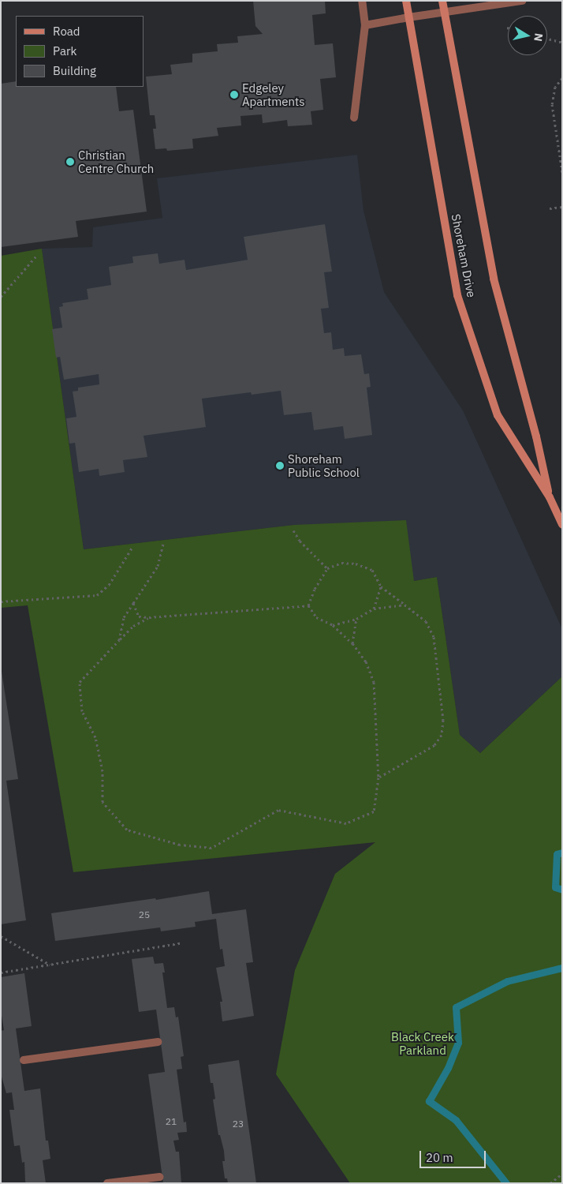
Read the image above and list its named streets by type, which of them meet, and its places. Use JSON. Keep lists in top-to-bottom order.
{
  "streets": {
    "street": ["Shoreham Drive"]
  },
  "parks": ["Black Creek Parkland"],
  "places": ["Edgeley Apartments", "Christian Centre Church", "Shoreham Public School"],
  "house_numbers": ["25", "21", "23"],
  "legend": ["Road", "Park", "Building"],
  "scale_bar": "20 m",
  "north": "right"
}
